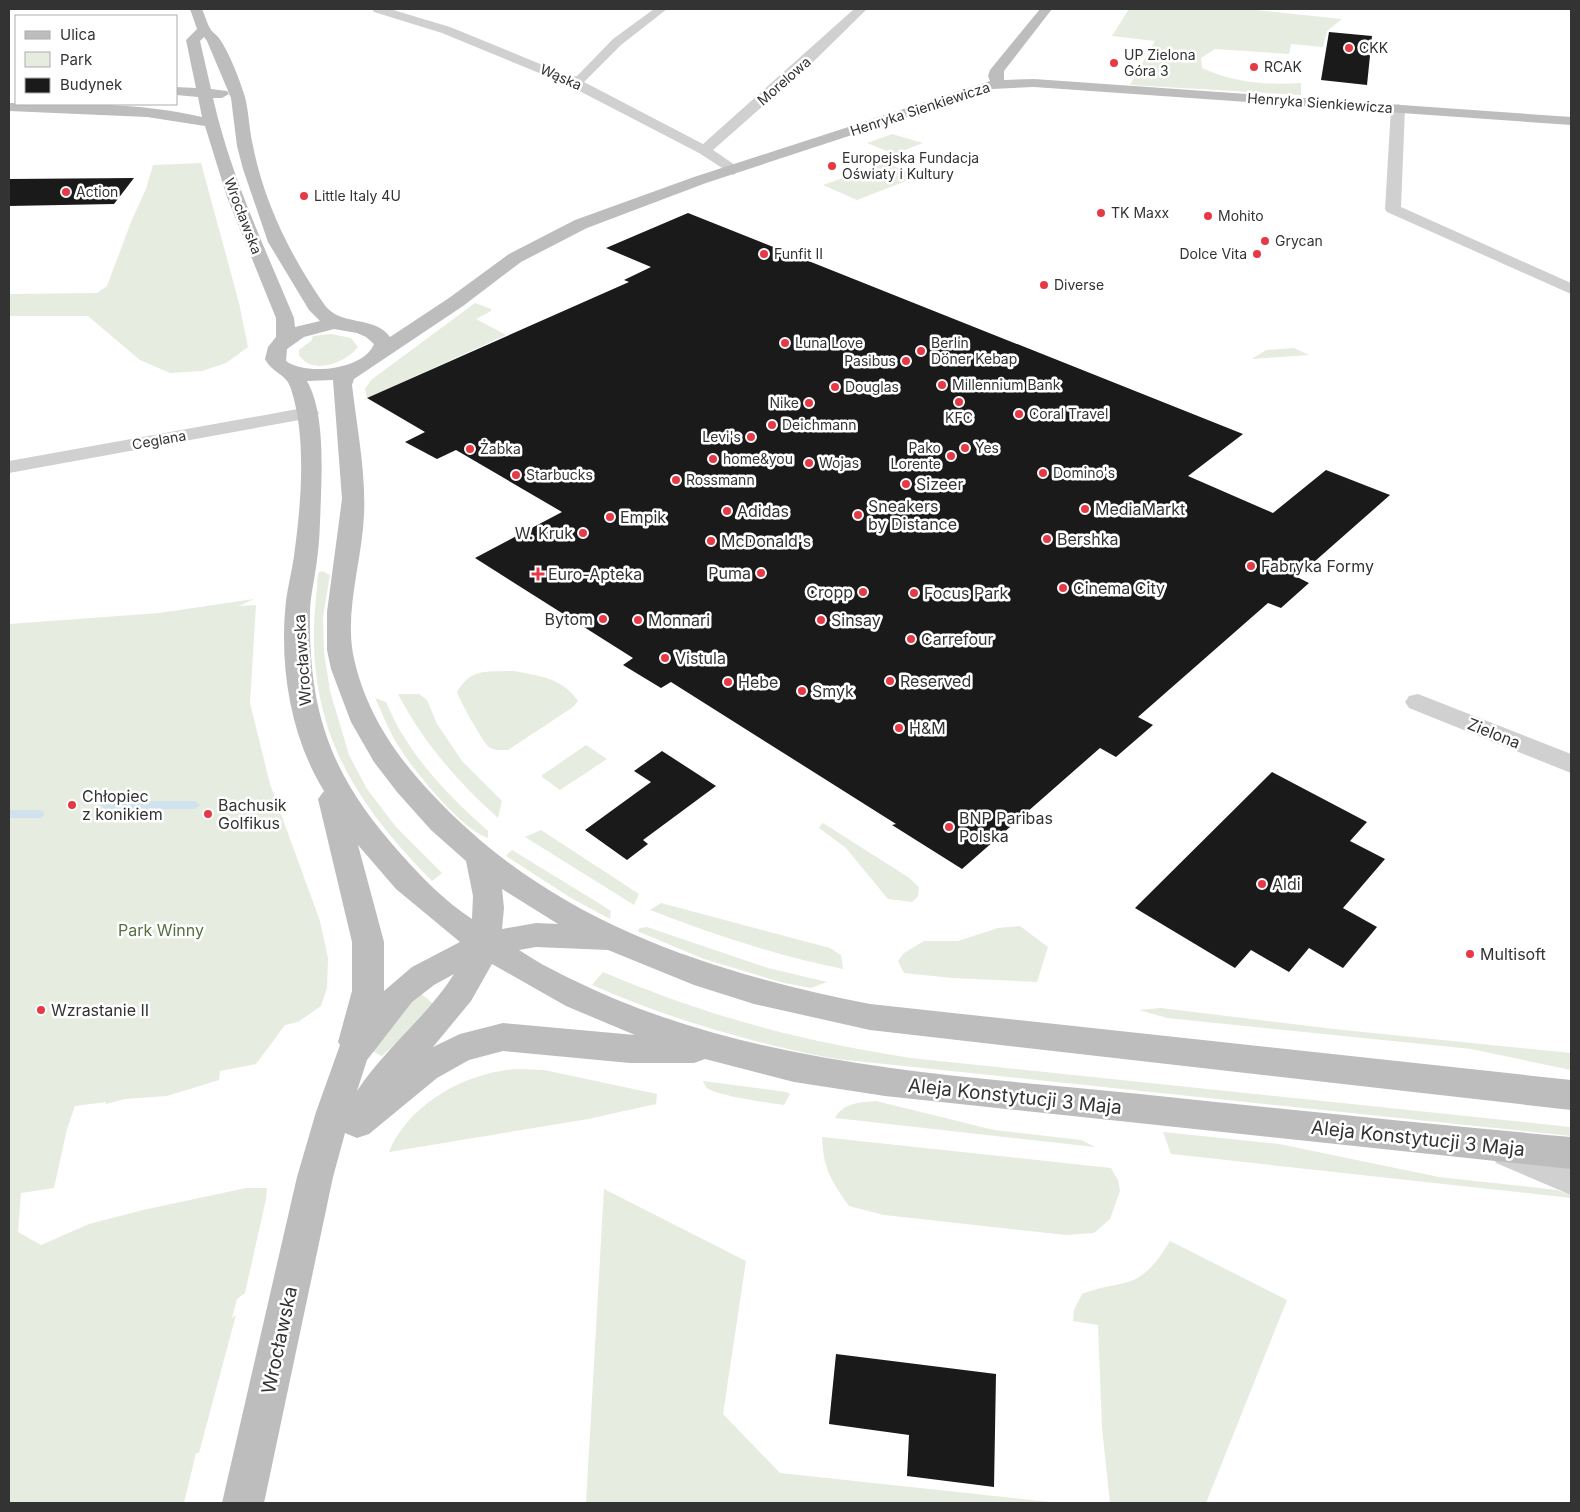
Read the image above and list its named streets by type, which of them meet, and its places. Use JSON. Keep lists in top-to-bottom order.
{
  "streets": {
    "main road": ["Henryka Sienkiewicza", "Wrocławska", "Aleja Konstytucji 3 Maja"],
    "street": [
      "Wąska",
      "Morelowa",
      "Ceglana",
      "Zielona"
    ]
  },
  "crossings": [
    ["Wąska", "Morelowa"],
    ["Wąska", "Henryka Sienkiewicza"],
    ["Henryka Sienkiewicza", "Wrocławska"],
    ["Wrocławska", "Ceglana"],
    ["Wrocławska", "Aleja Konstytucji 3 Maja"]
  ],
  "parks": ["Park Winny"],
  "places": {
    "other": [
      "CKK",
      "UP Zielona Góra 3",
      "RCAK",
      "Europejska Fundacja Oświaty i Kultury",
      "Action",
      "Little Italy 4U",
      "TK Maxx",
      "Mohito",
      "Grycan",
      "Funfit II",
      "Dolce Vita",
      "Diverse",
      "Luna Love",
      "Berlin Döner Kebap",
      "Pasibus",
      "Millennium Bank",
      "Douglas",
      "KFC",
      "Nike",
      "Coral Travel",
      "Deichmann",
      "Levi's",
      "Yes",
      "Żabka",
      "Pako Lorente",
      "home&you",
      "Wojas",
      "Domino's",
      "Starbucks",
      "Rossmann",
      "Sizeer",
      "MediaMarkt",
      "Adidas",
      "Sneakers by Distance",
      "Empik",
      "W. Kruk",
      "Bershka",
      "McDonald's",
      "Fabryka Formy",
      "Puma",
      "Cinema City",
      "Cropp",
      "Focus Park",
      "Bytom",
      "Monnari",
      "Sinsay",
      "Carrefour",
      "Vistula",
      "Reserved",
      "Hebe",
      "Smyk",
      "H&M",
      "Chłopiec z konikiem",
      "Bachusik Golfikus",
      "BNP Paribas Polska",
      "Aldi",
      "Multisoft",
      "Wzrastanie II"
    ],
    "health": ["Euro-Apteka"]
  },
  "legend": ["Ulica", "Park", "Budynek"]
}
